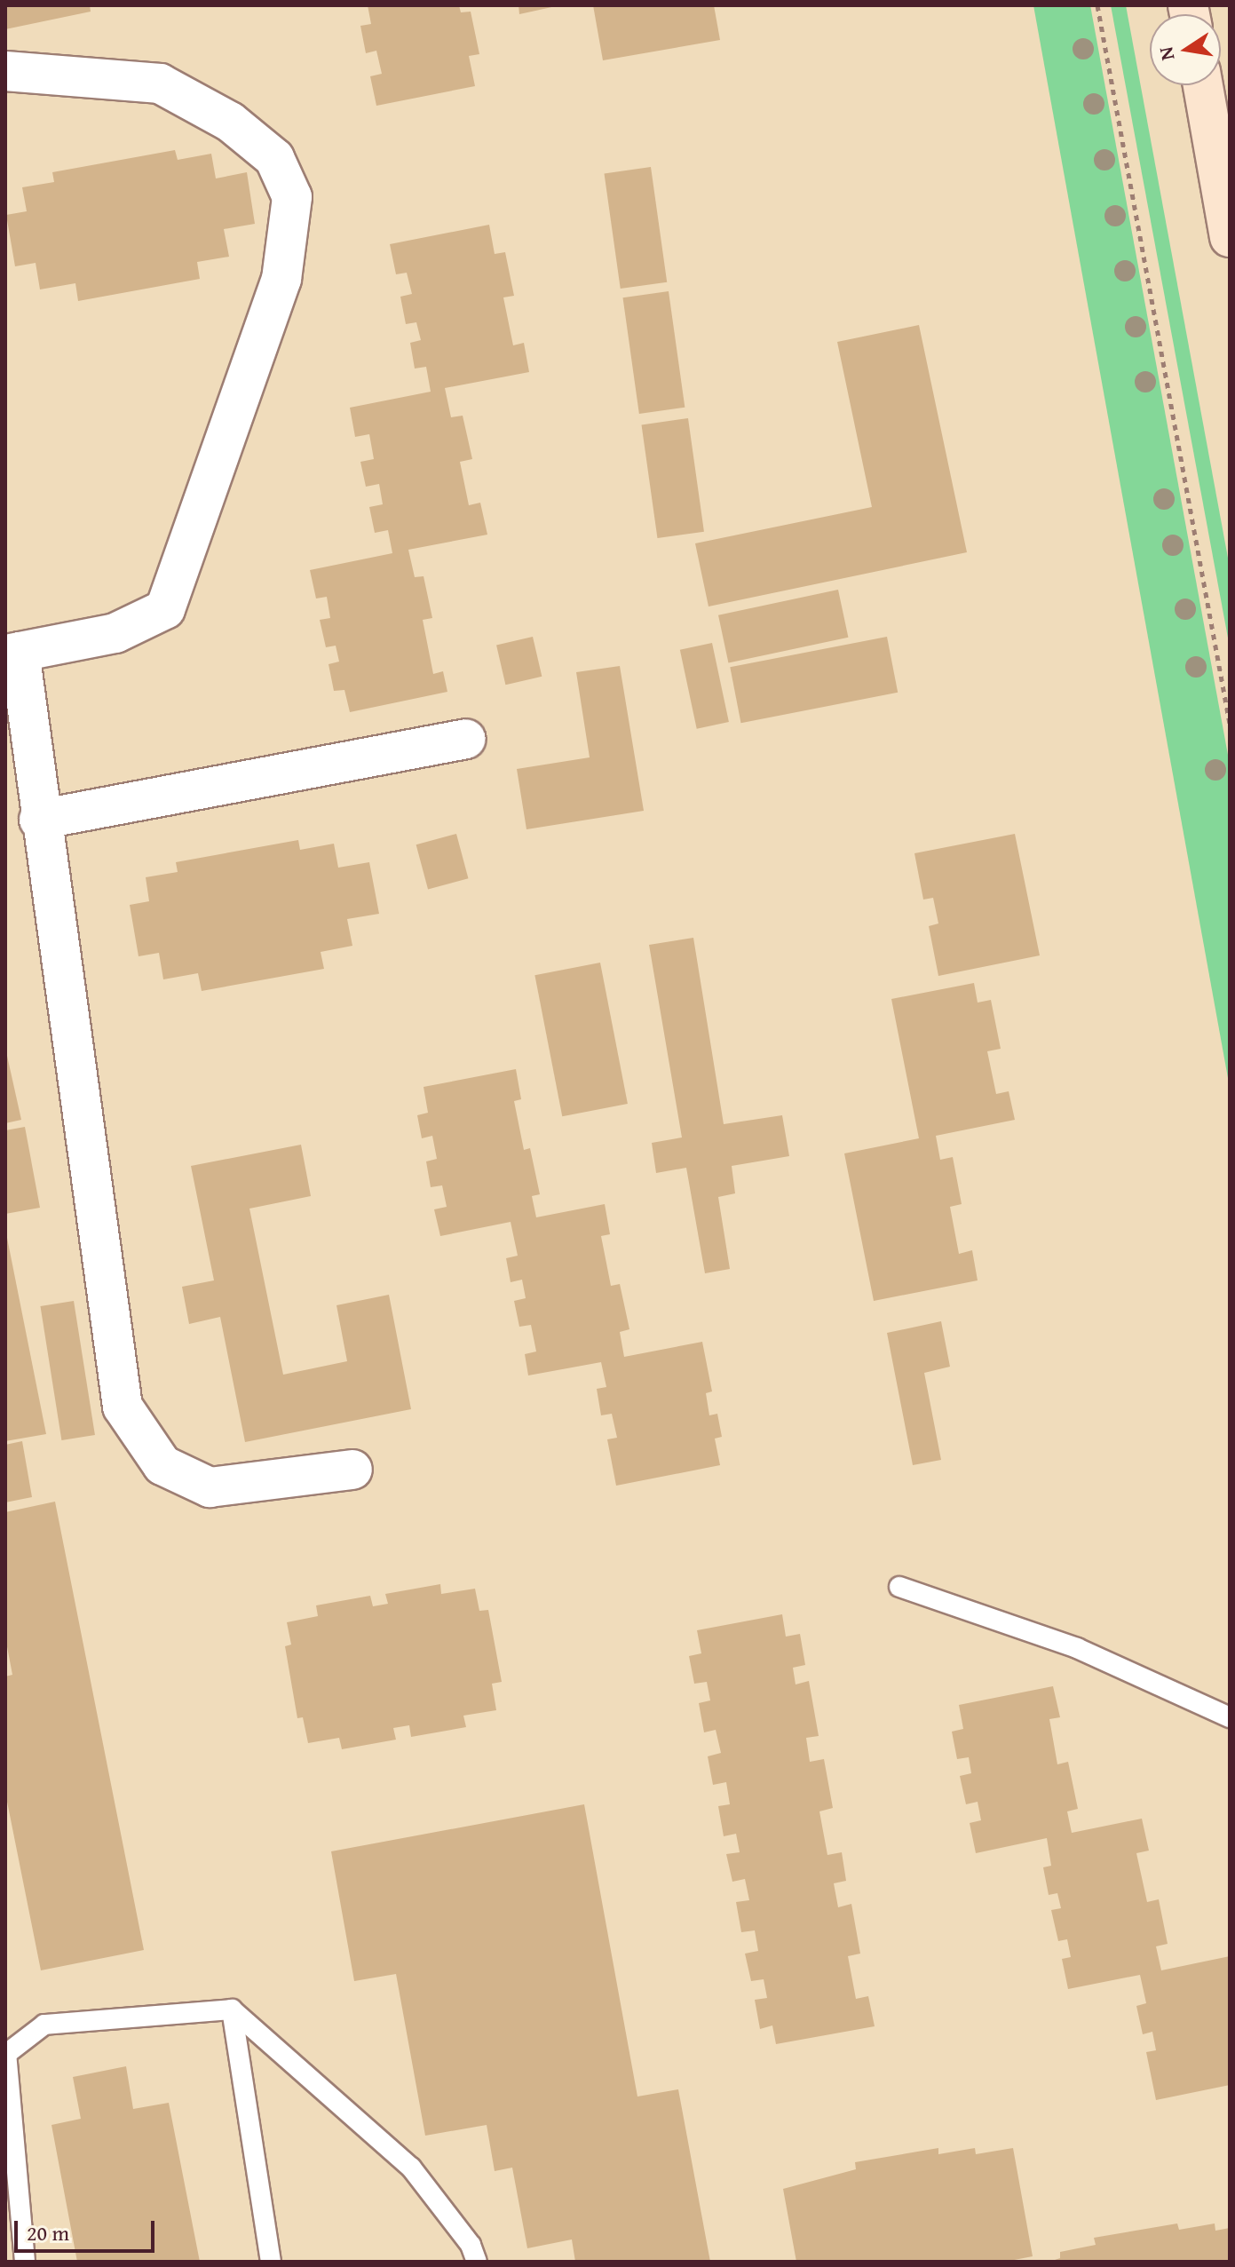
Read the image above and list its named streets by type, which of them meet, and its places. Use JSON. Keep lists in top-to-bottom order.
{
  "scale_bar": "20 m",
  "north": "left"
}
